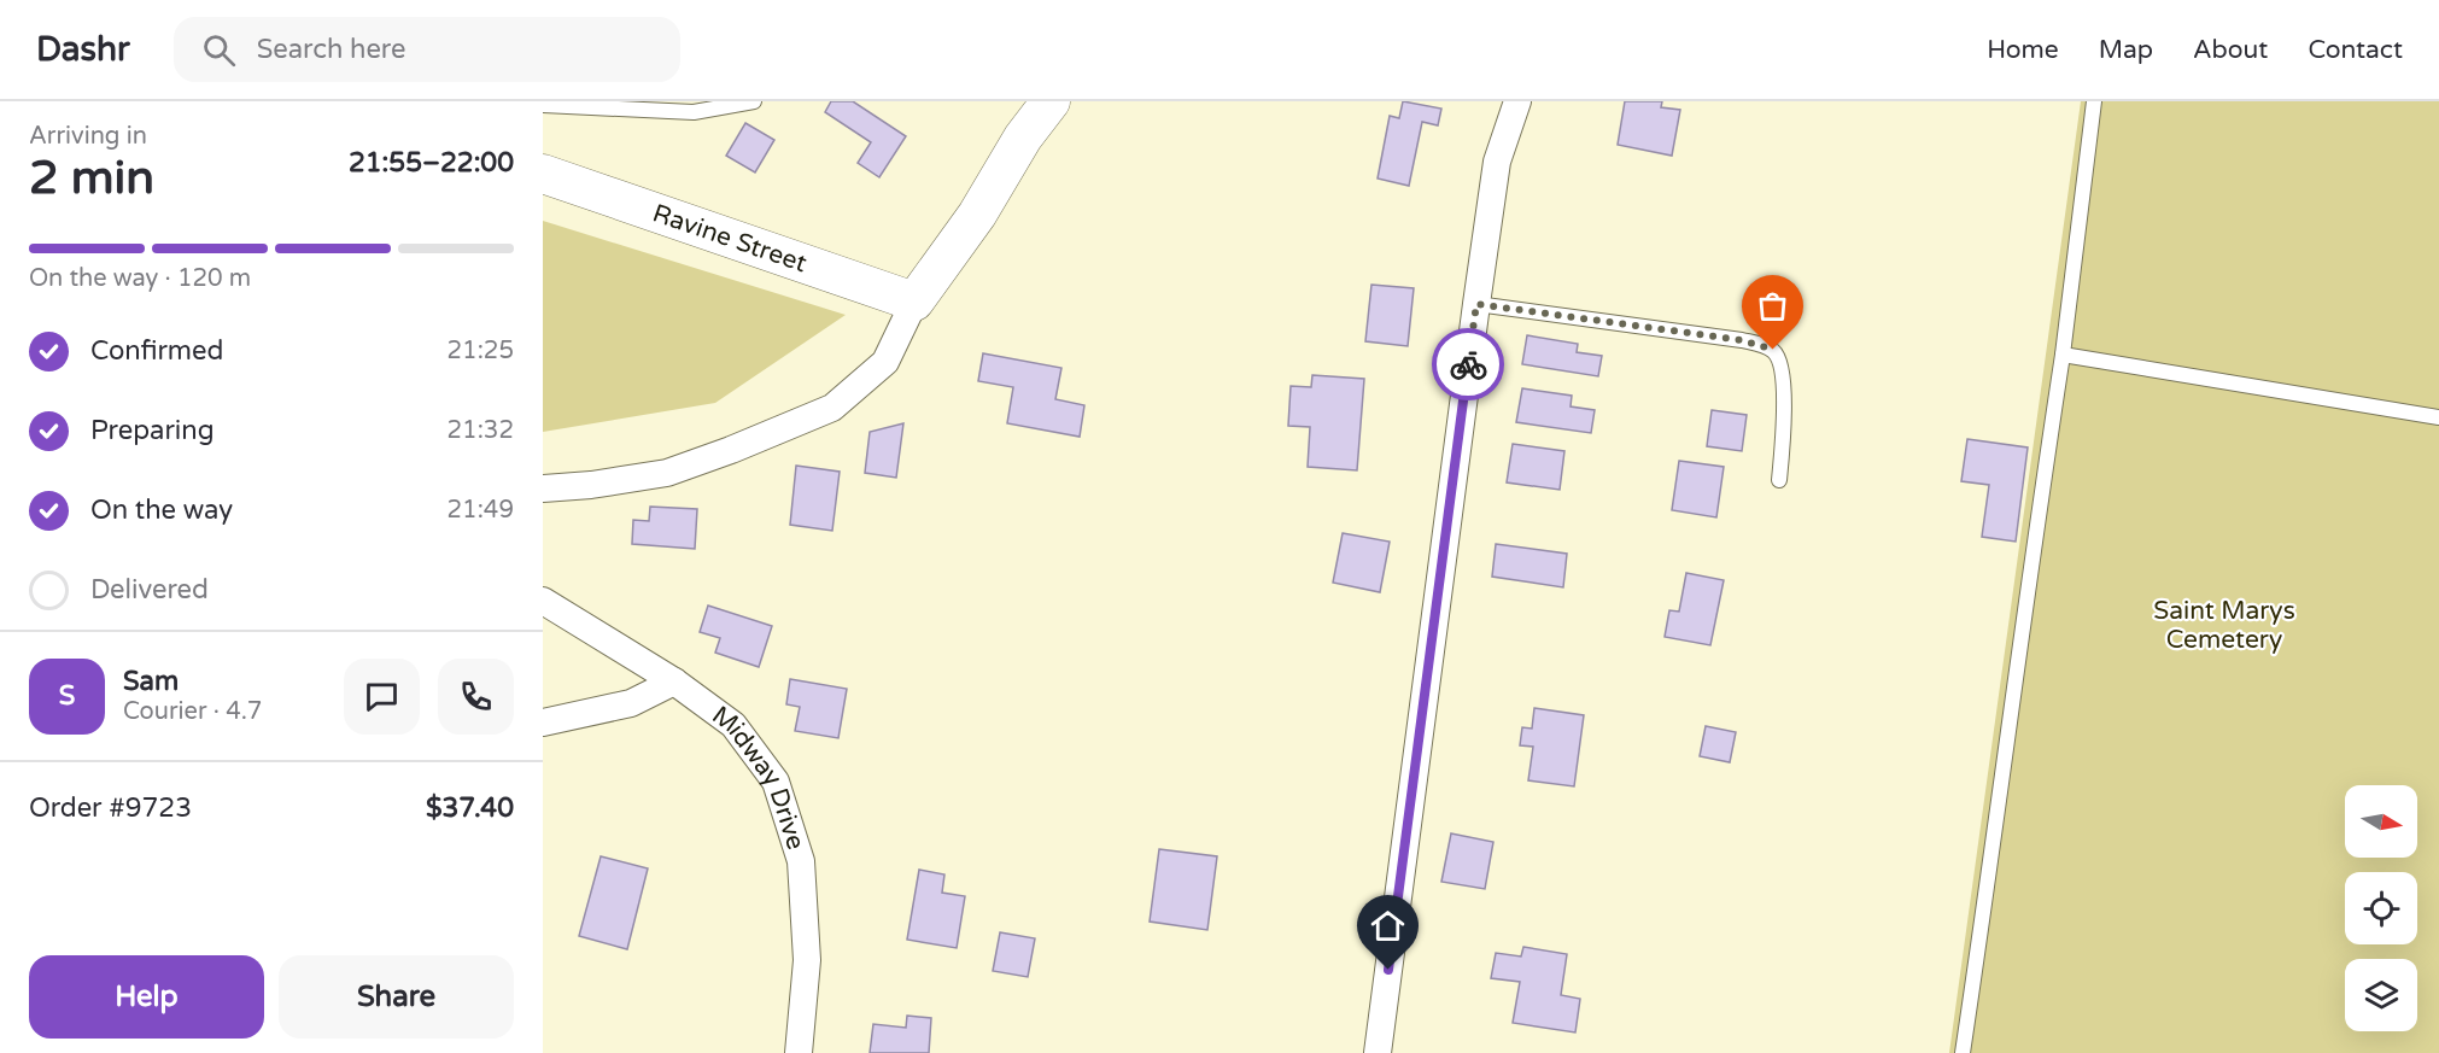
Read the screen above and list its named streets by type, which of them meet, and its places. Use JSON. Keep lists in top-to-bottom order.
{
  "streets": {
    "street": ["Ravine Street", "Midway Drive"]
  },
  "parks": ["Saint Marys Cemetery"],
  "north": "right",
  "page": {
    "header": "Dashr",
    "search": "Search here",
    "nav": [
      "Home",
      "Map",
      "About",
      "Contact"
    ],
    "heading": ["2 min", "Arriving in", "21:55–22:00"],
    "panel": [
      "Sam",
      "Courier · 4.7",
      "Order #9723",
      "$37.40"
    ],
    "bar": "On the way · 120 m",
    "list": [
      ["Confirmed", "21:25"],
      ["Preparing", "21:32"],
      ["On the way", "21:49"],
      "Delivered"
    ],
    "round": "S",
    "buttons": ["Help", "Share"]
  }
}
